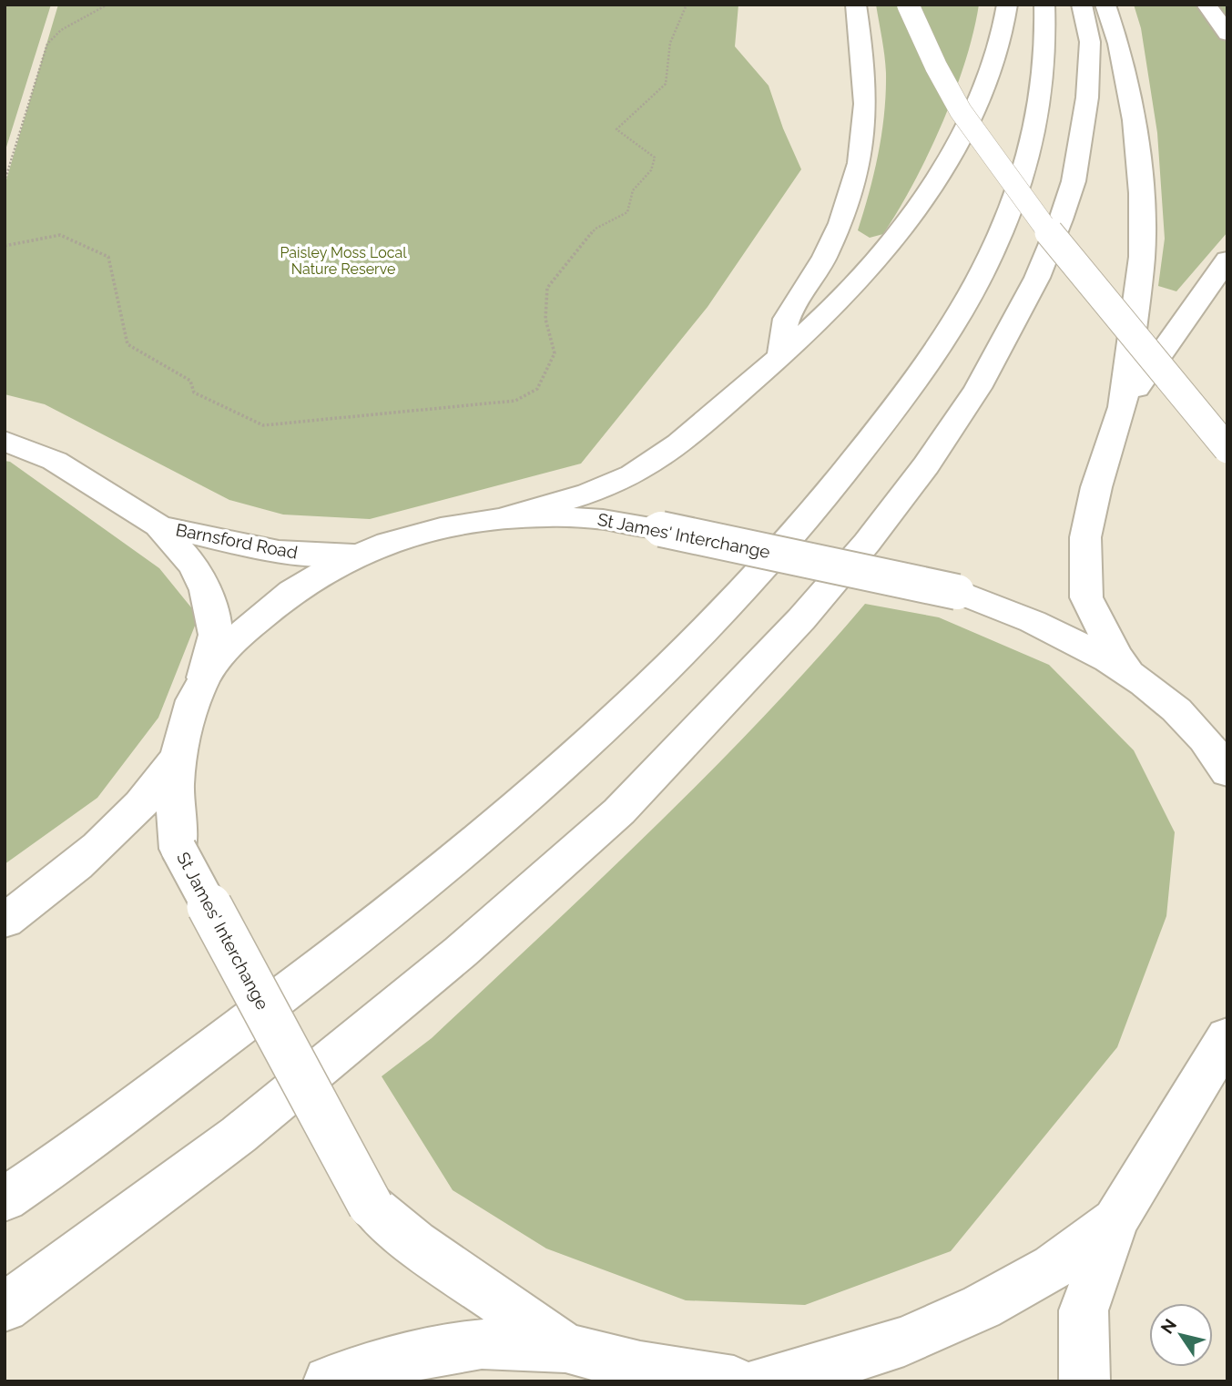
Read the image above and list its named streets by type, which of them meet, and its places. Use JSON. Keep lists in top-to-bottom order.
{
  "streets": {
    "main road": ["St James' Interchange", "Barnsford Road"]
  },
  "crossings": [
    ["St James' Interchange", "Barnsford Road"]
  ],
  "parks": ["Paisley Moss Local Nature Reserve"],
  "north": "top left"
}
